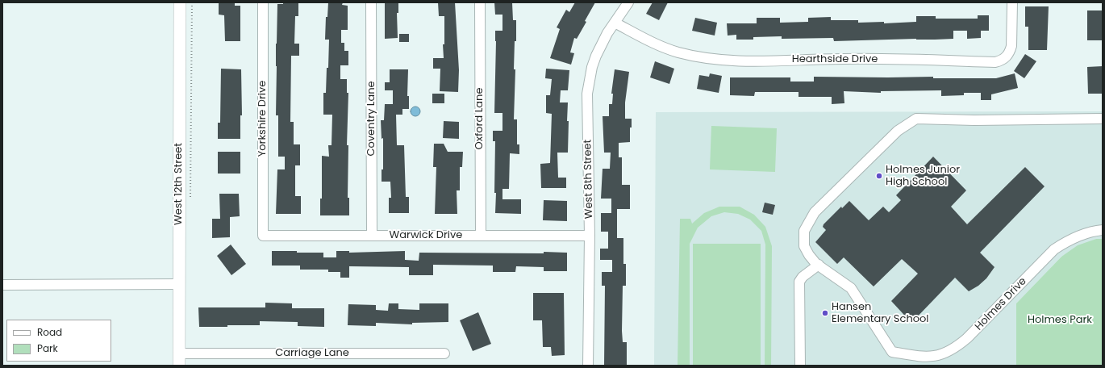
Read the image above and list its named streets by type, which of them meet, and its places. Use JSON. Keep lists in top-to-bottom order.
{
  "streets": {
    "main road": ["West 12th Street"],
    "street": [
      "Hearthside Drive",
      "Yorkshire Drive",
      "Coventry Lane",
      "Oxford Lane",
      "West 8th Street",
      "Warwick Drive",
      "Holmes Drive",
      "Carriage Lane"
    ]
  },
  "crossings": [
    ["Hearthside Drive", "West 8th Street"],
    ["Yorkshire Drive", "Warwick Drive"],
    ["Coventry Lane", "Warwick Drive"],
    ["Oxford Lane", "Warwick Drive"],
    ["West 8th Street", "Warwick Drive"],
    ["West 12th Street", "Carriage Lane"]
  ],
  "parks": ["Holmes Park"],
  "places": ["Holmes Junior High School", "Hansen Elementary School"],
  "legend": ["Road", "Park"]
}
